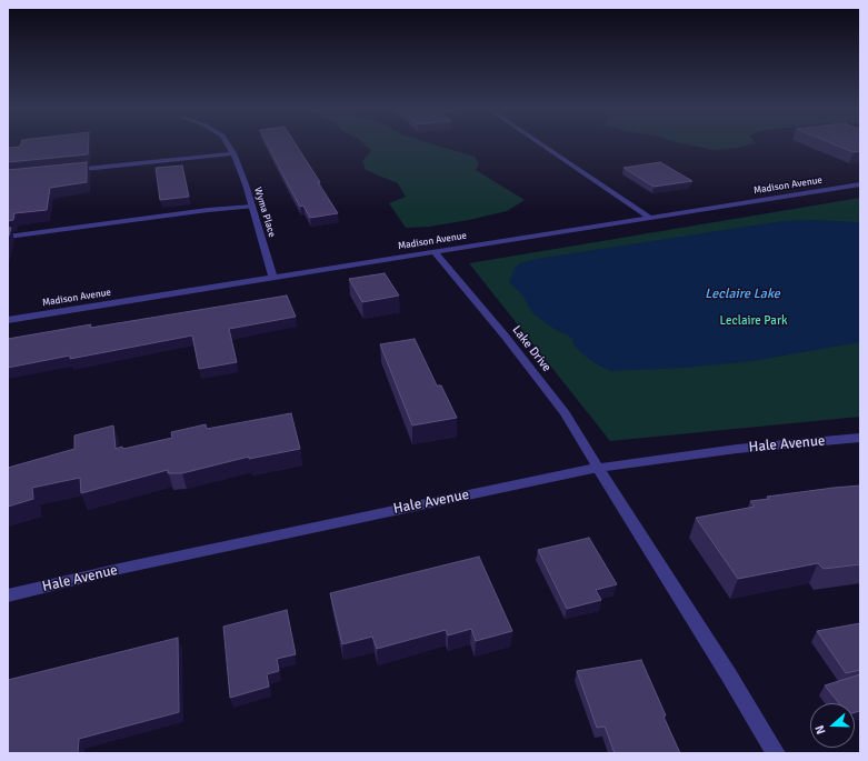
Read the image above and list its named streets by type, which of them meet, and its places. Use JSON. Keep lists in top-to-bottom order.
{
  "streets": {
    "street": [
      "Madison Avenue",
      "Wyma Place",
      "Lake Drive",
      "Hale Avenue"
    ]
  },
  "crossings": [
    ["Madison Avenue", "Wyma Place"],
    ["Madison Avenue", "Lake Drive"],
    ["Lake Drive", "Hale Avenue"]
  ],
  "water": ["Leclaire Lake"],
  "parks": ["Leclaire Park"],
  "north": "left"
}
